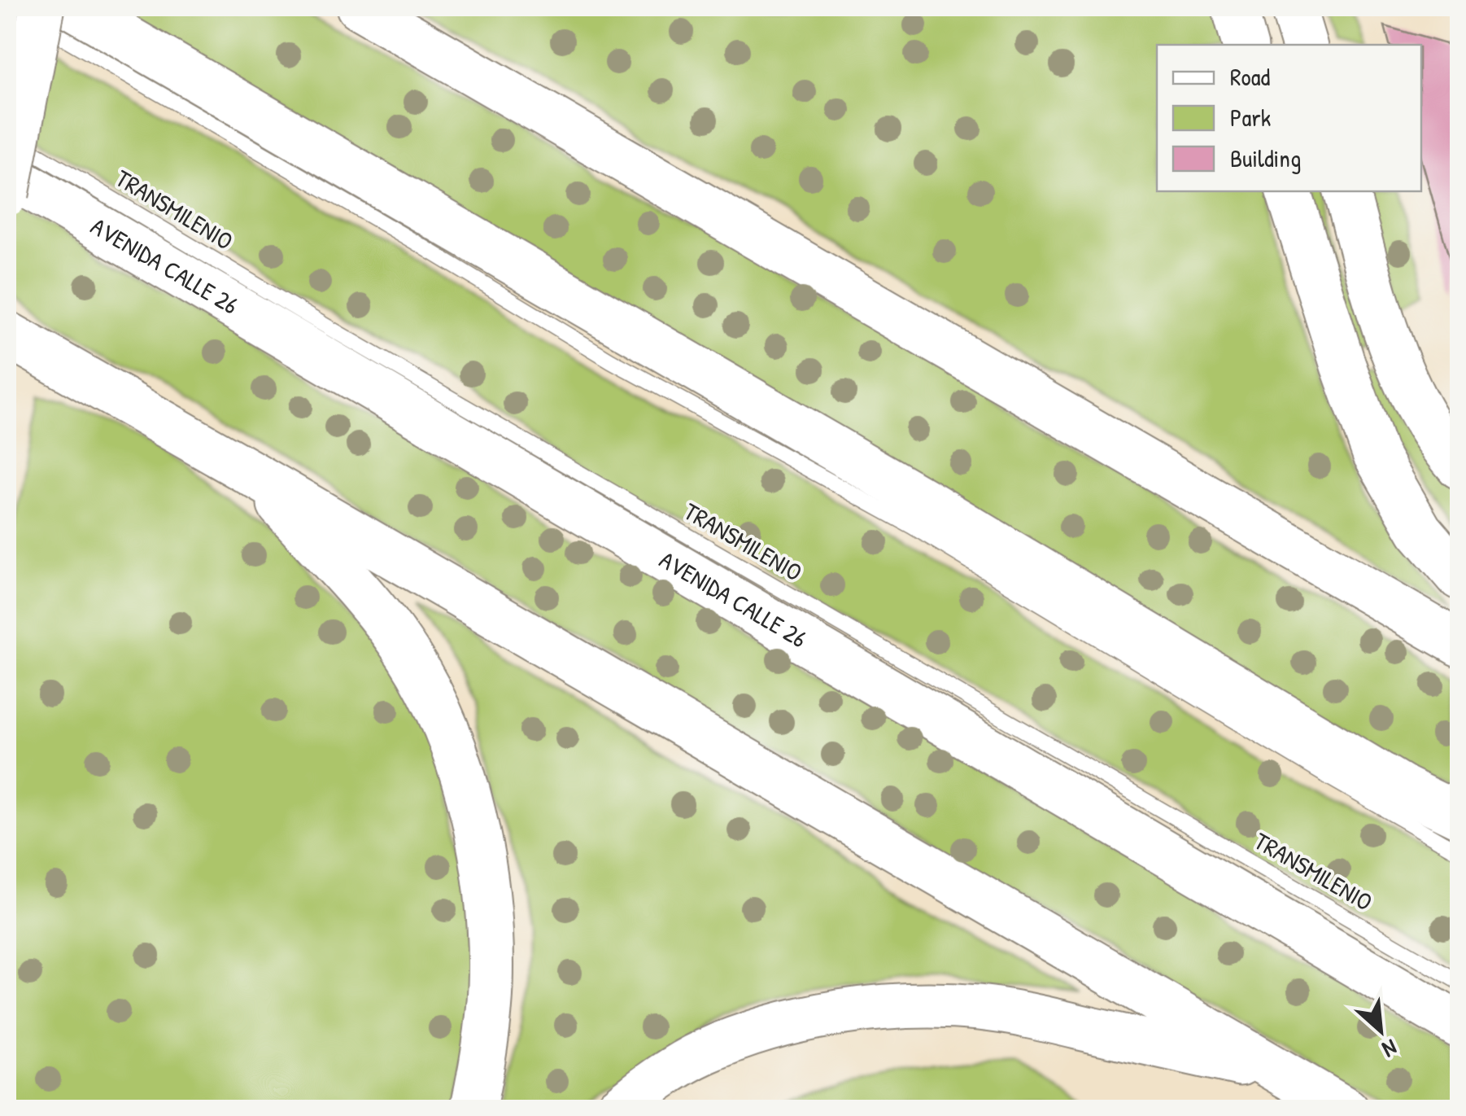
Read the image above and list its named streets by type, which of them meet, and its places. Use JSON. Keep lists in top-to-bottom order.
{
  "streets": {
    "main road": ["AVENIDA CALLE 26"],
    "lane": ["TRANSMILENIO"]
  },
  "legend": ["Road", "Park", "Building"],
  "north": "bottom right"
}
